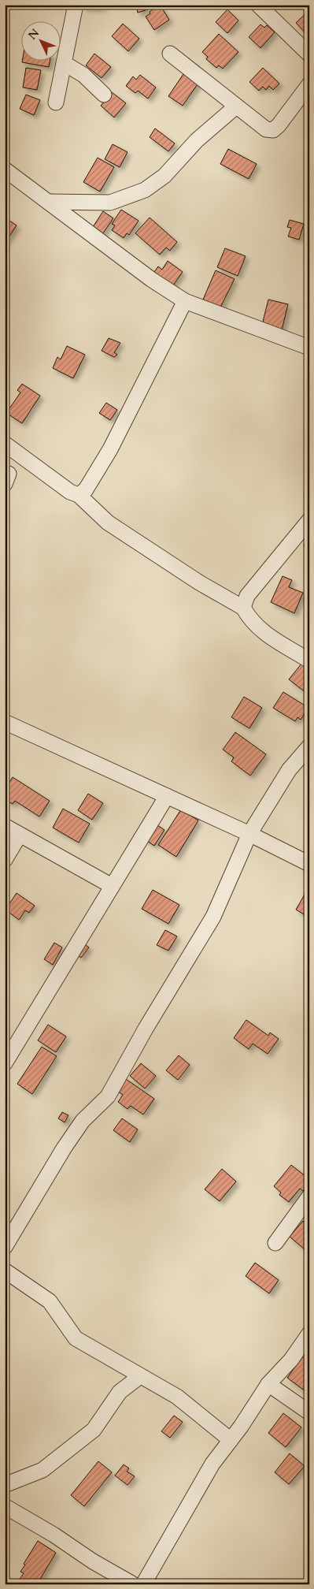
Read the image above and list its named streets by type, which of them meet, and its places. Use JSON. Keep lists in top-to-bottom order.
{
  "north": "top left"
}
